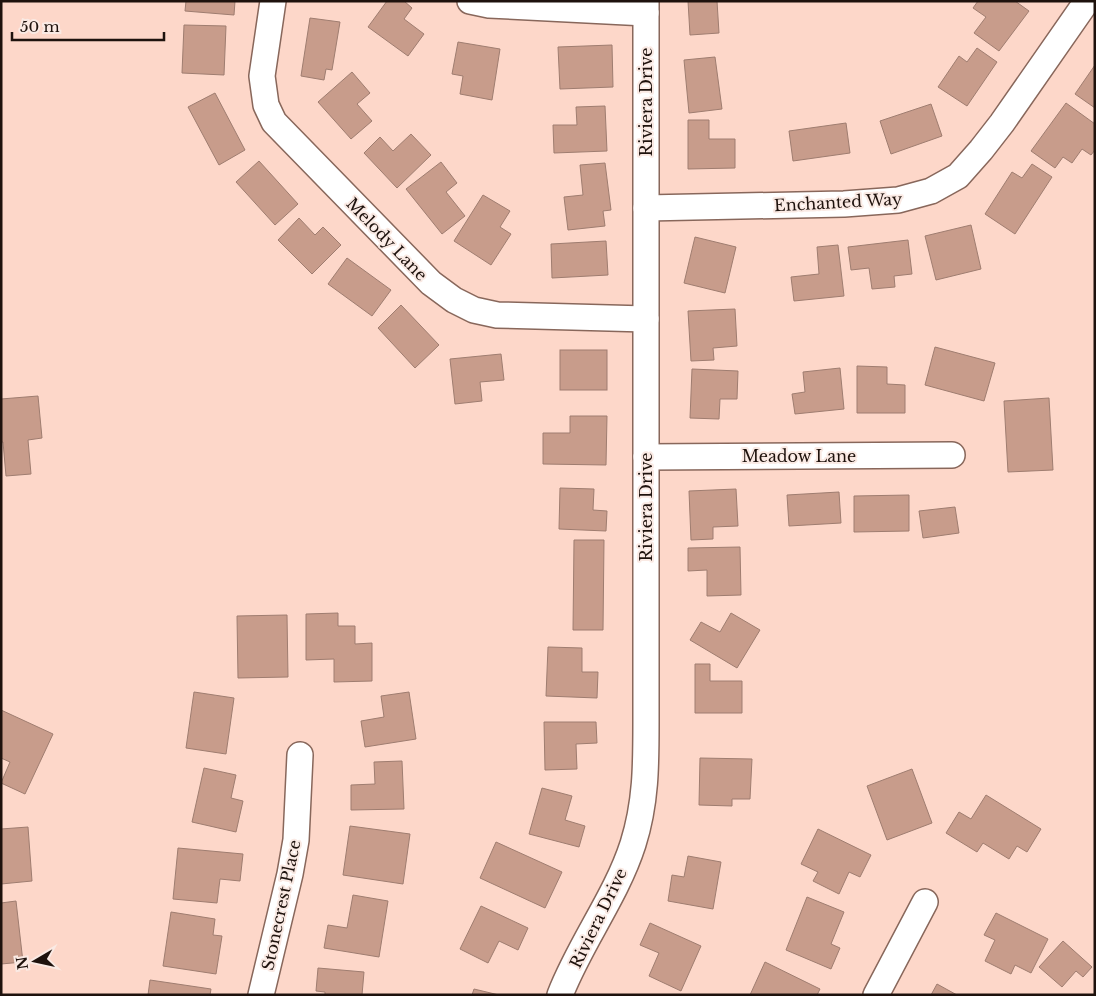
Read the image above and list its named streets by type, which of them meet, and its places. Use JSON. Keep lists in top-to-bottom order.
{
  "streets": {
    "street": [
      "Riviera Drive",
      "Enchanted Way",
      "Melody Lane",
      "Meadow Lane",
      "Stonecrest Place"
    ]
  },
  "crossings": [
    ["Riviera Drive", "Enchanted Way"],
    ["Riviera Drive", "Melody Lane"],
    ["Riviera Drive", "Meadow Lane"]
  ],
  "scale_bar": "50 m",
  "north": "left"
}
